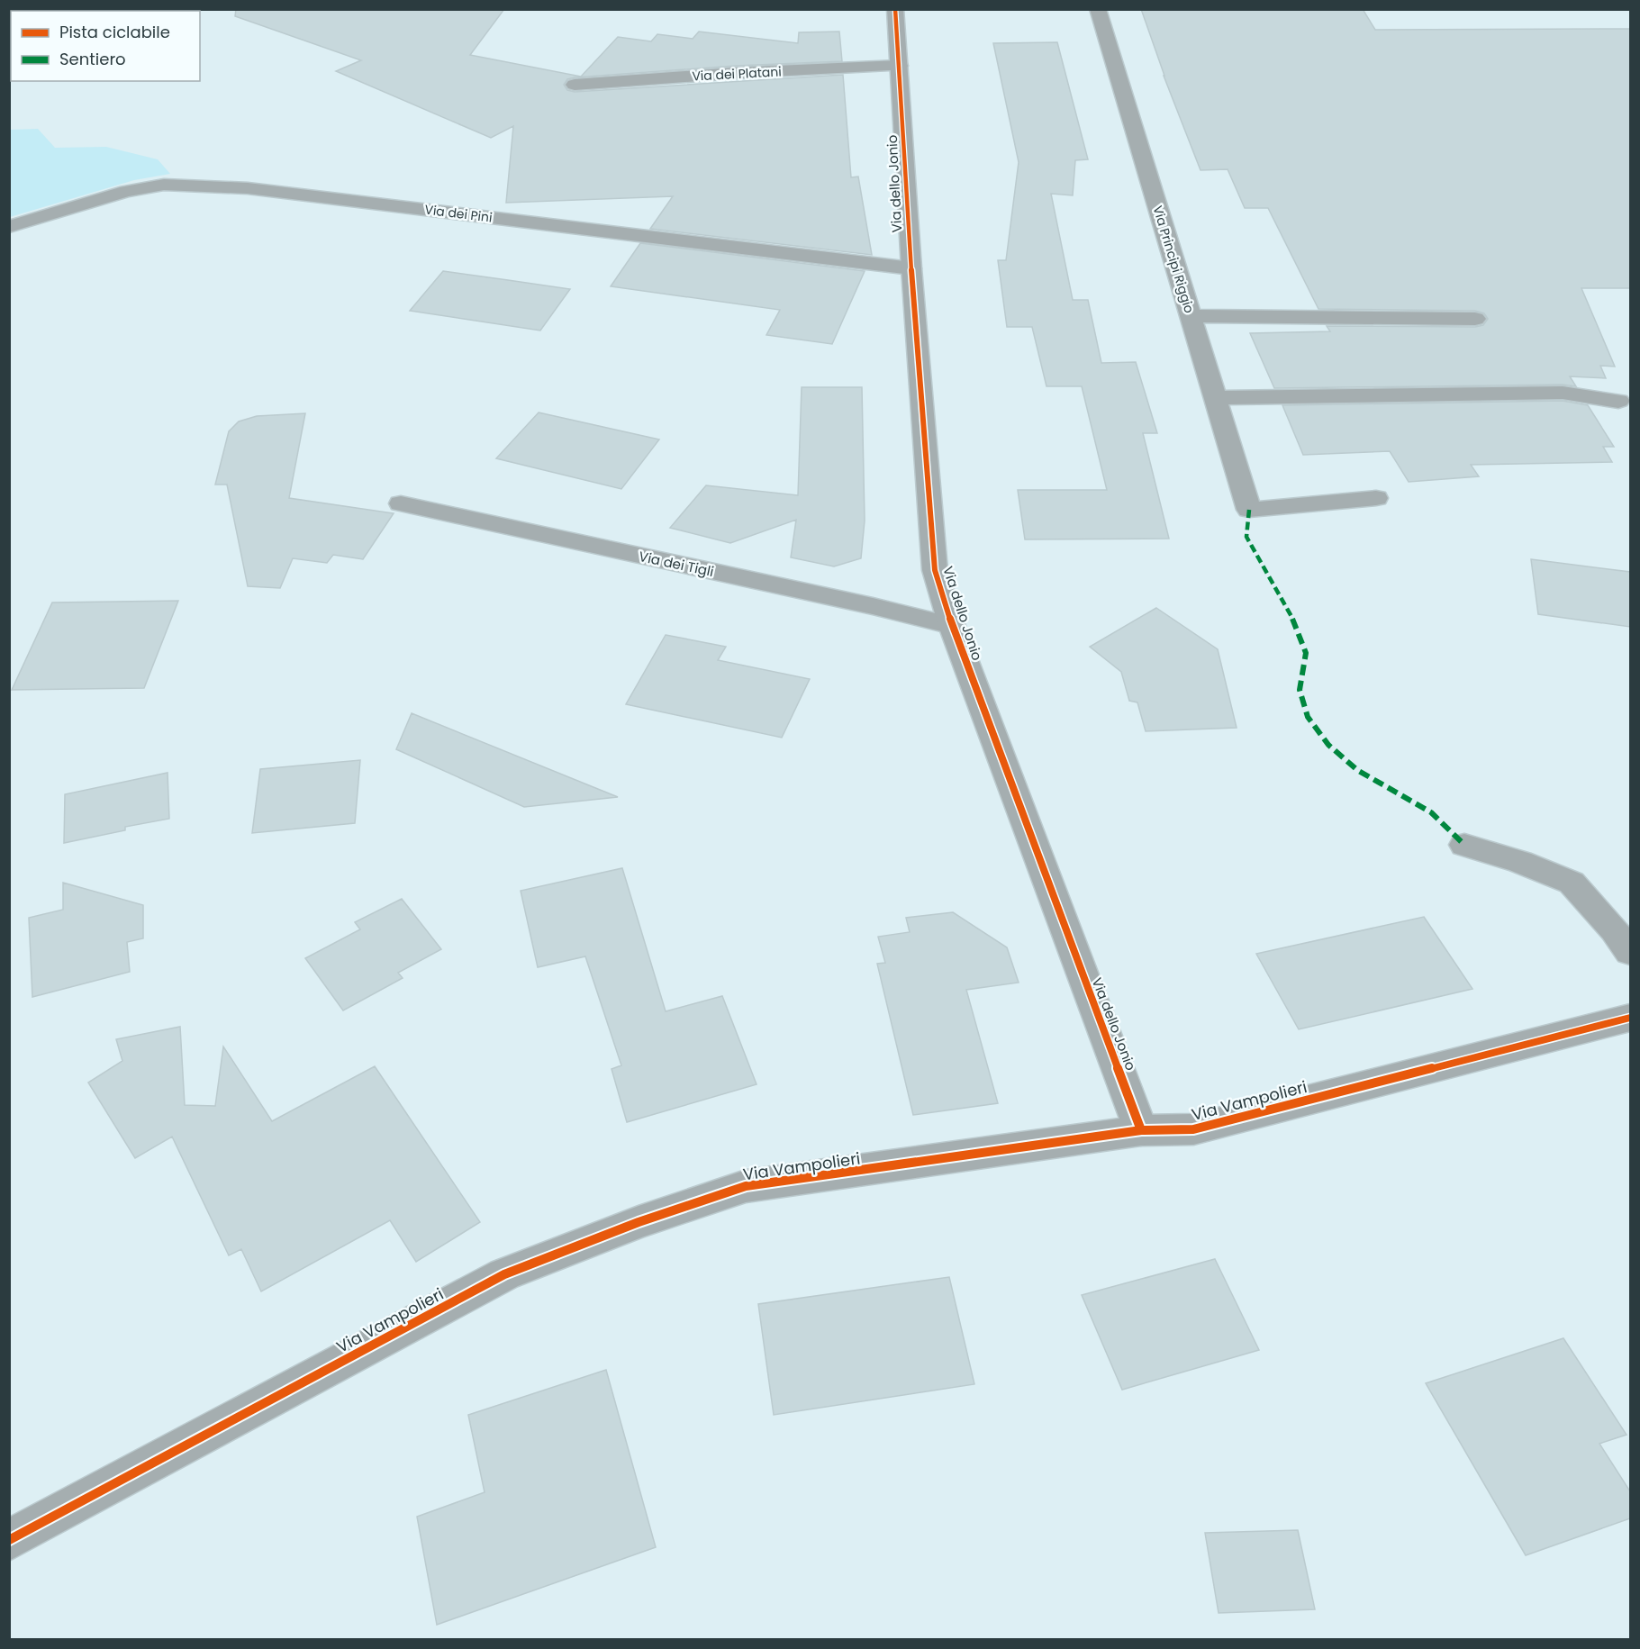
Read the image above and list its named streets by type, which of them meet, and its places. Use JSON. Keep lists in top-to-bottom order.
{
  "streets": {
    "street": [
      "Via dei Platani",
      "Via dello Jonio",
      "Via dei Pini",
      "Via Principi Riggio",
      "Via dei Tigli",
      "Via Vampolieri"
    ]
  },
  "crossings": [
    ["Via dei Platani", "Via dello Jonio"],
    ["Via dello Jonio", "Via dei Pini"],
    ["Via dello Jonio", "Via dei Tigli"],
    ["Via dello Jonio", "Via Vampolieri"]
  ],
  "legend": ["Pista ciclabile", "Sentiero"]
}
